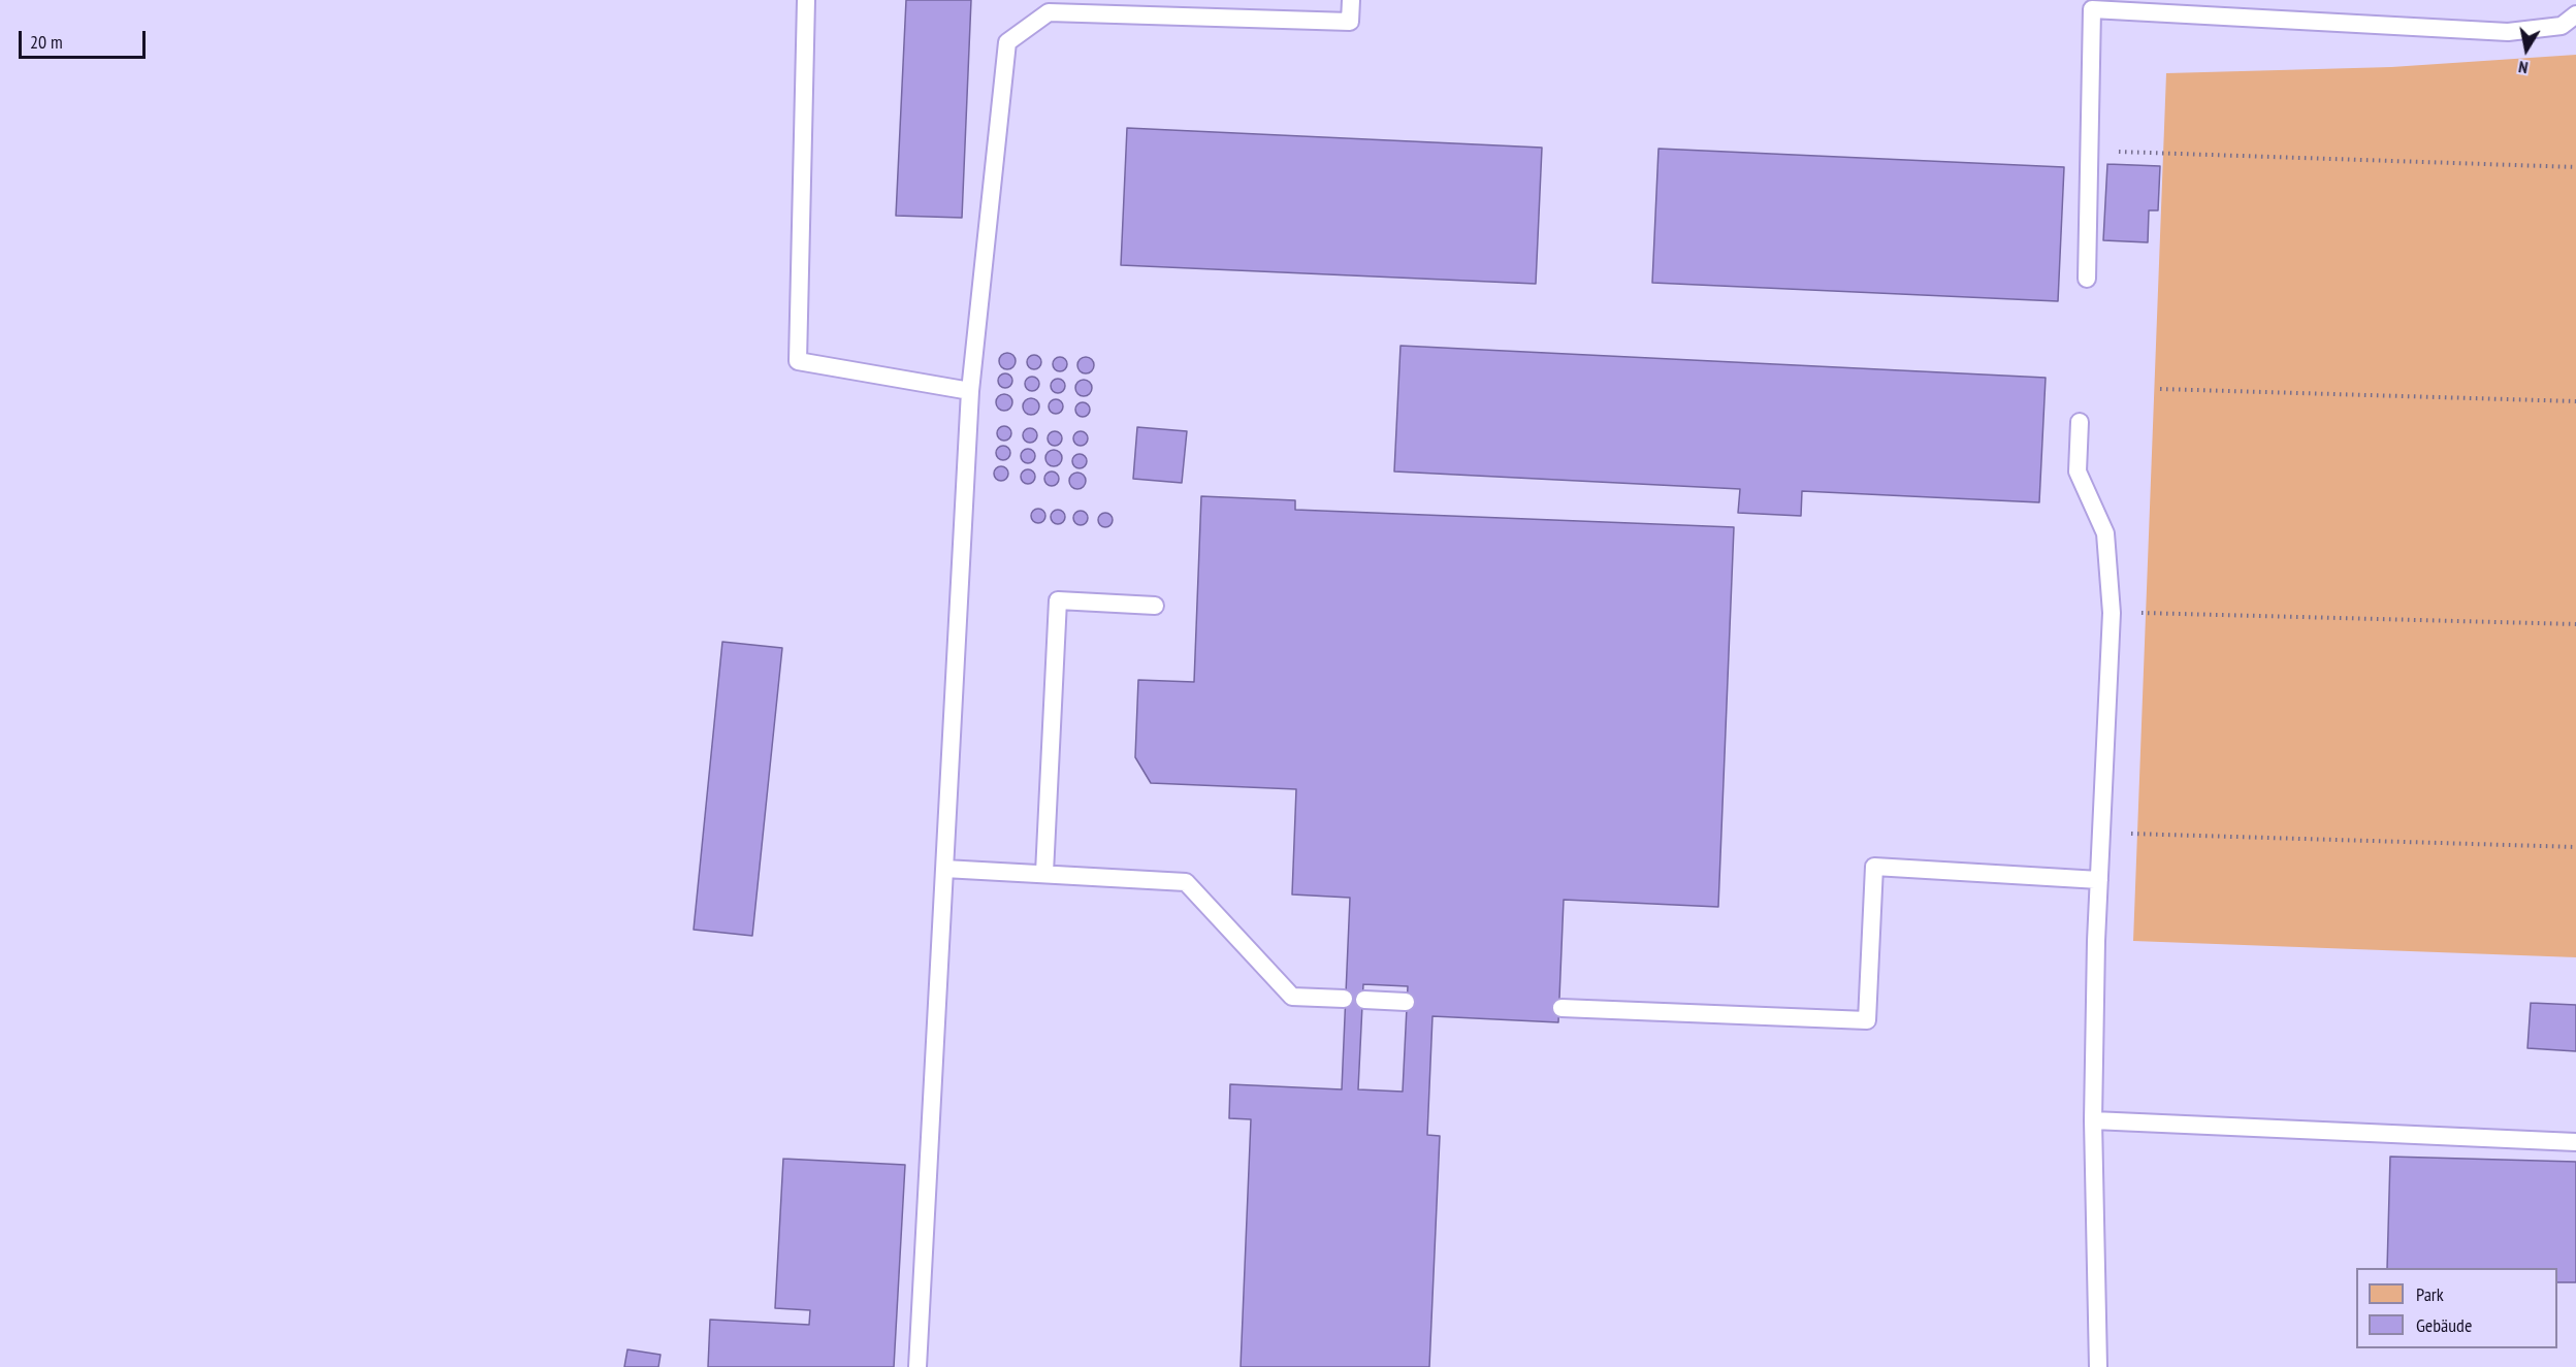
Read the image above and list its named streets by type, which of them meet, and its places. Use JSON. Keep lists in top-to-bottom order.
{
  "legend": ["Park", "Gebäude"],
  "scale_bar": "20 m",
  "north": "bottom"
}
